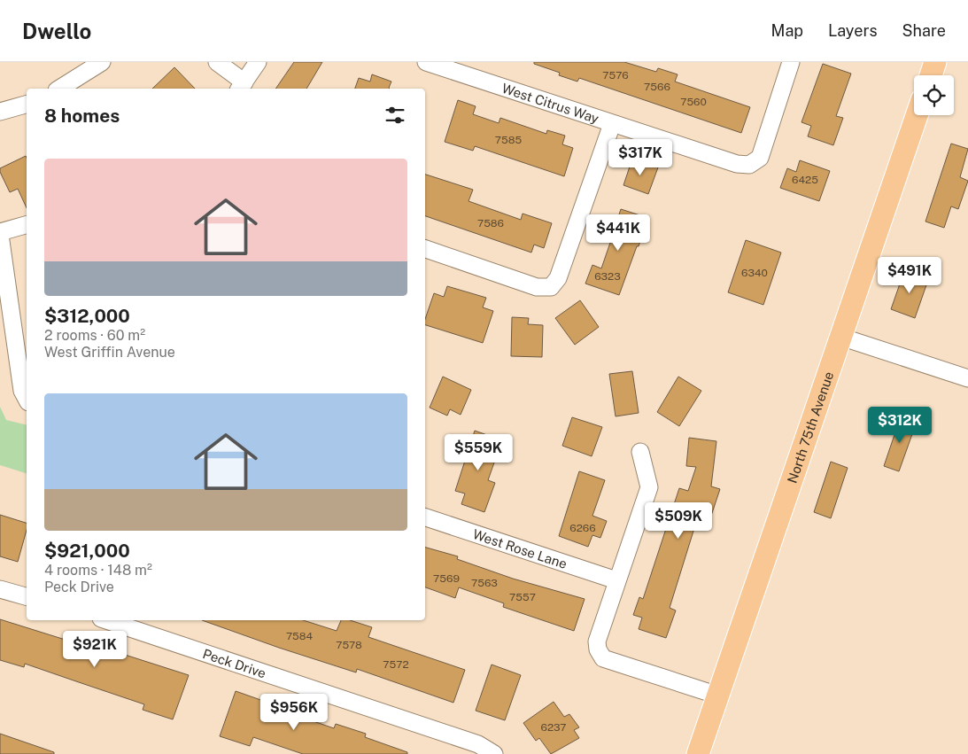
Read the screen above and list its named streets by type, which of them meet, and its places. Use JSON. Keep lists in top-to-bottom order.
{
  "streets": {
    "main road": ["North 75th Avenue"],
    "street": ["West Citrus Way", "West Rose Lane", "Peck Drive"]
  },
  "house_numbers": [
    "7576",
    "7566",
    "7560",
    "7585",
    "6425",
    "7586",
    "6340",
    "6323",
    "6266",
    "7569",
    "7563",
    "7557",
    "7584",
    "7578",
    "7572",
    "6237"
  ],
  "page": {
    "header": "Dwello",
    "nav": ["Map", "Layers", "Share"],
    "heading": "8 homes",
    "price": [
      "$317K",
      "$441K",
      "$491K",
      "$312K",
      "$559K",
      "$509K",
      "$921K",
      "$956K"
    ],
    "list": [
      {
        "name": "$312,000",
        "note": "2 rooms · 60 m² · West Griffin Avenue"
      },
      {
        "name": "$921,000",
        "note": "4 rooms · 148 m² · Peck Drive"
      }
    ]
  }
}
